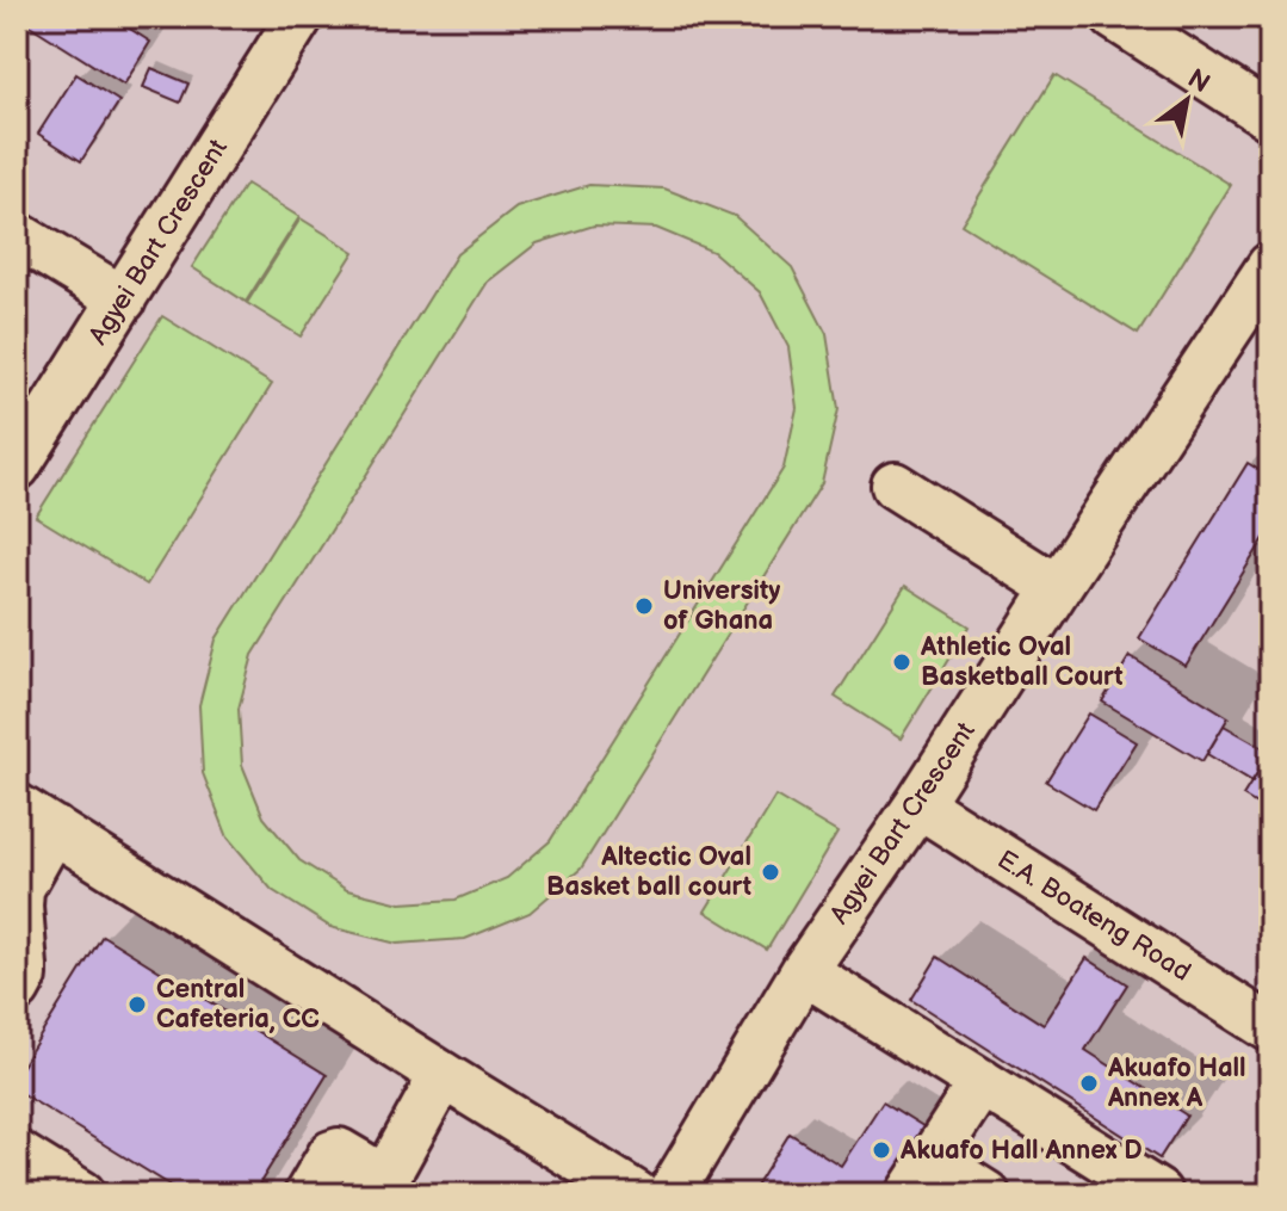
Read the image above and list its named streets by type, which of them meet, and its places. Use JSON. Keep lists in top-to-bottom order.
{
  "streets": {
    "street": ["Agyei Bart Crescent", "E.A. Boateng Road"]
  },
  "crossings": [
    ["Agyei Bart Crescent", "E.A. Boateng Road"]
  ],
  "places": [
    "University of Ghana",
    "Athletic Oval Basketball Court",
    "Altectic Oval Basket ball court",
    "Central Cafeteria, CC",
    "Akuafo Hall Annex A",
    "Akuafo Hall Annex D"
  ],
  "north": "top right"
}
